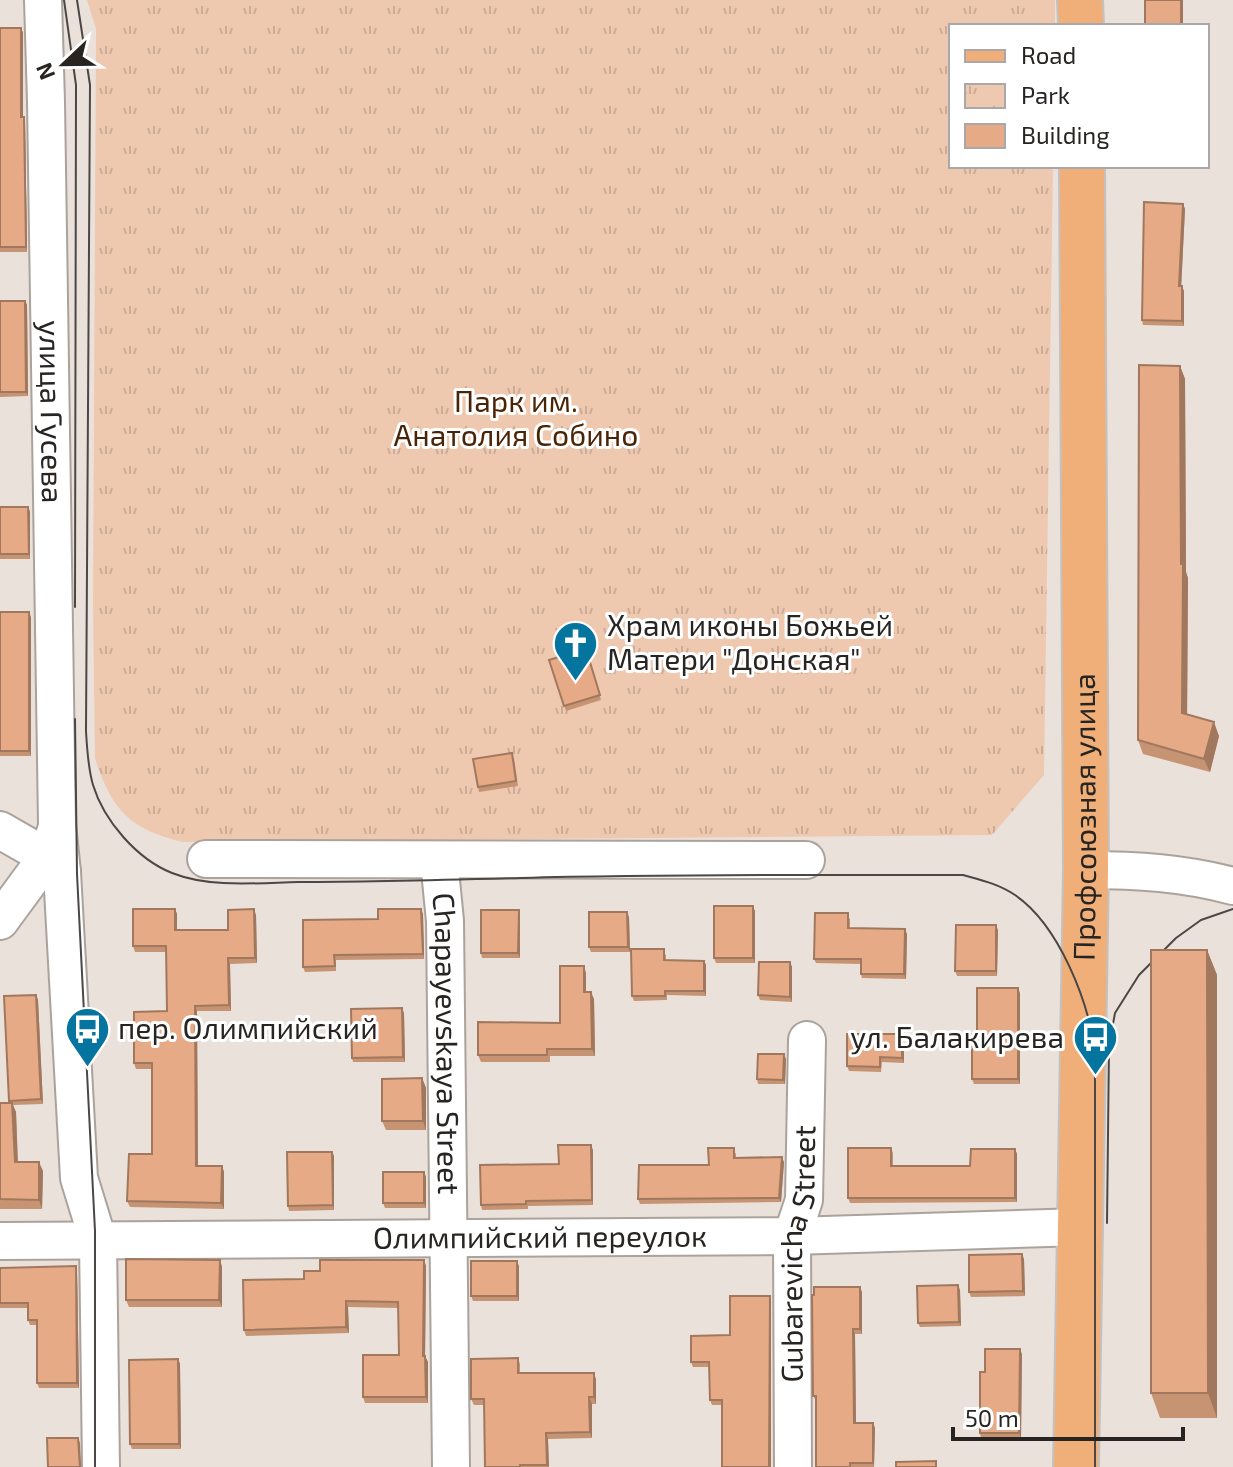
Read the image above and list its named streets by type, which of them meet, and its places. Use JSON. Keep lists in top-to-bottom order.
{
  "streets": {
    "main road": ["Профсоюзная улица"],
    "street": [
      "улица Гусева",
      "Chapayevskaya Street",
      "Олимпийский переулок",
      "Gubarevicha Street"
    ]
  },
  "crossings": [
    ["улица Гусева", "Олимпийский переулок"],
    ["Профсоюзная улица", "Олимпийский переулок"],
    ["Chapayevskaya Street", "Олимпийский переулок"],
    ["Олимпийский переулок", "Gubarevicha Street"]
  ],
  "parks": ["Парк им. Анатолия Собино"],
  "places": {
    "church": ["Храм иконы Божьей Матери \"Донская\""],
    "bus stop": ["пер. Олимпийский", "ул. Балакирева"]
  },
  "legend": ["Road", "Park", "Building"],
  "scale_bar": "50 m",
  "north": "left"
}
